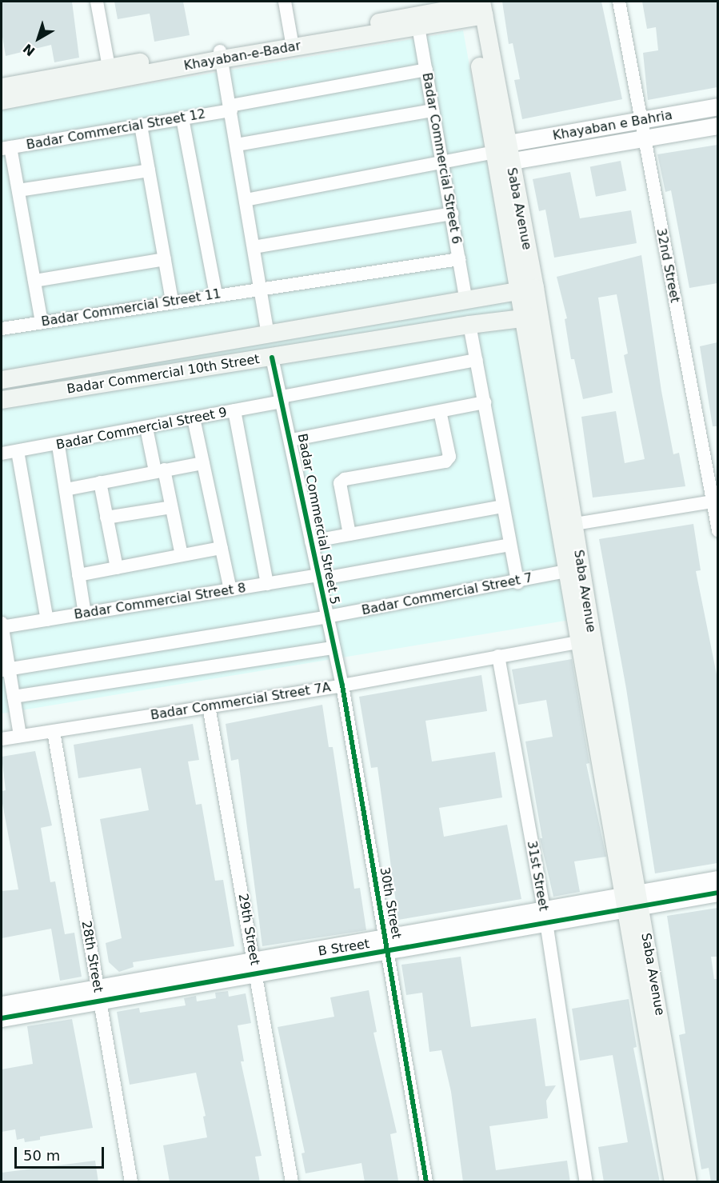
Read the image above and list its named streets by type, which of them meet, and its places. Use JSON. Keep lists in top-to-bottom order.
{
  "streets": {
    "main road": ["Khayaban-e-Badar", "Saba Avenue", "Badar Commercial 10th Street"],
    "street": [
      "Khayaban e Bahria",
      "Badar Commercial Street 12",
      "Badar Commercial Street 6",
      "32nd Street",
      "Badar Commercial Street 11",
      "Badar Commercial Street 9",
      "Badar Commercial Street 5",
      "Badar Commercial Street 7",
      "Badar Commercial Street 8",
      "Badar Commercial Street 7A",
      "31st Street",
      "30th Street",
      "29th Street",
      "B Street",
      "28th Street"
    ]
  },
  "crossings": [
    ["Khayaban-e-Badar", "Badar Commercial Street 6"],
    ["Khayaban-e-Badar", "Saba Avenue"],
    ["Khayaban e Bahria", "Saba Avenue"],
    ["Khayaban e Bahria", "32nd Street"],
    ["Badar Commercial Street 12", "Badar Commercial Street 6"],
    ["Badar Commercial Street 6", "Badar Commercial Street 11"],
    ["Badar Commercial Street 6", "Badar Commercial 10th Street"],
    ["Saba Avenue", "Badar Commercial 10th Street"],
    ["Saba Avenue", "Badar Commercial Street 7"],
    ["Saba Avenue", "Badar Commercial Street 7A"],
    ["Saba Avenue", "B Street"],
    ["Badar Commercial 10th Street", "Badar Commercial Street 5"],
    ["Badar Commercial Street 9", "Badar Commercial Street 5"],
    ["Badar Commercial Street 5", "Badar Commercial Street 7"],
    ["Badar Commercial Street 5", "Badar Commercial Street 8"],
    ["Badar Commercial Street 5", "Badar Commercial Street 7A"],
    ["Badar Commercial Street 5", "30th Street"],
    ["Badar Commercial Street 7A", "31st Street"],
    ["Badar Commercial Street 7A", "30th Street"],
    ["Badar Commercial Street 7A", "29th Street"],
    ["Badar Commercial Street 7A", "28th Street"],
    ["31st Street", "B Street"],
    ["30th Street", "B Street"],
    ["29th Street", "B Street"],
    ["B Street", "28th Street"]
  ],
  "scale_bar": "50 m",
  "north": "bottom left"
}
